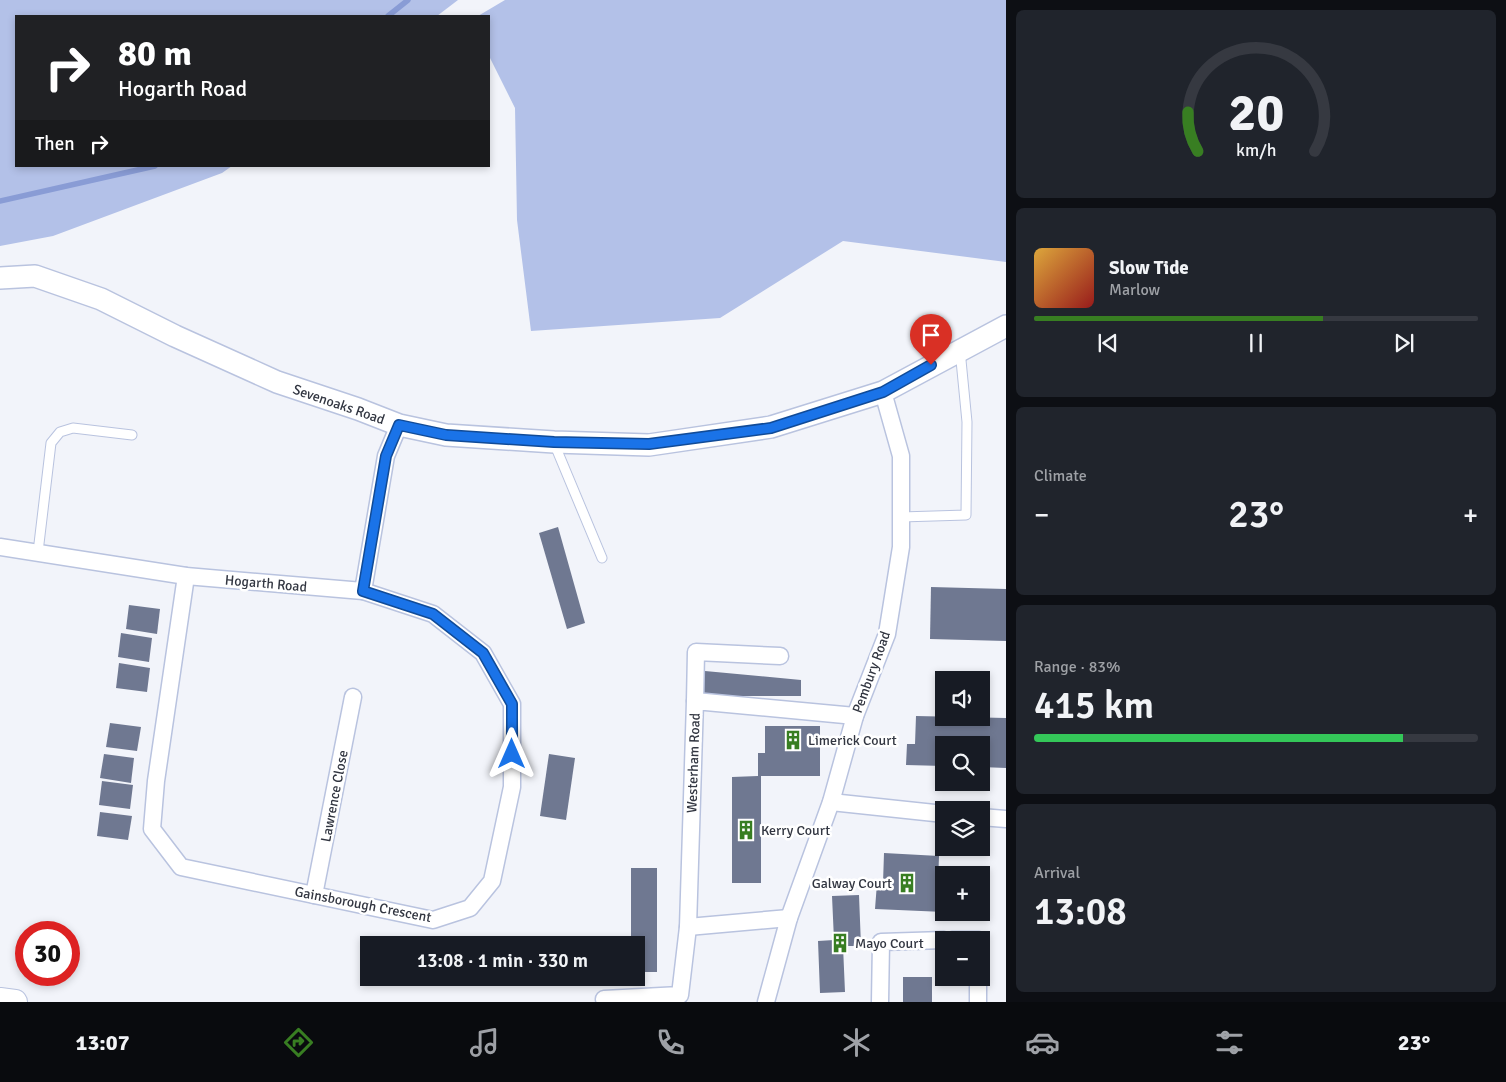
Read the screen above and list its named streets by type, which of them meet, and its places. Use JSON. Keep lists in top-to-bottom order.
{
  "streets": {
    "street": [
      "Sevenoaks Road",
      "Hogarth Road",
      "Pembury Road",
      "Westerham Road",
      "Lawrence Close",
      "Gainsborough Crescent"
    ]
  },
  "crossings": [
    ["Sevenoaks Road", "Pembury Road"],
    ["Hogarth Road", "Gainsborough Crescent"],
    ["Pembury Road", "Westerham Road"],
    ["Lawrence Close", "Gainsborough Crescent"]
  ],
  "places": {
    "building": [
      "Limerick Court",
      "Kerry Court",
      "Galway Court",
      "Mayo Court"
    ]
  },
  "page": {
    "turn": ["80 m", "Hogarth Road"],
    "then": "Then",
    "song": ["Slow Tide", "Marlow"],
    "tile": [
      "Climate",
      ["Range · 83%", "415 km"],
      ["Arrival", "13:08"]
    ],
    "heat": ["−", "23°", "+"],
    "map_buttons": ["+", "−"],
    "limit": "30",
    "trip": "13:08 · 1 min · 330 m",
    "tabs": ["13:07", "23°"],
    "gauge": ["20", "km/h"]
  }
}
